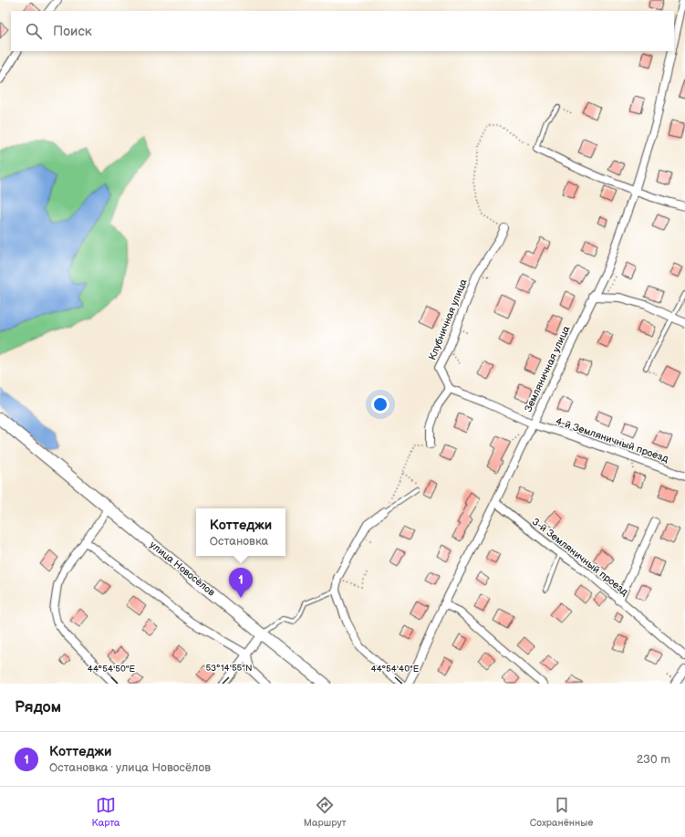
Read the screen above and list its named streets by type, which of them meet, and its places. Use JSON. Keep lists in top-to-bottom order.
{
  "streets": {
    "street": [
      "Клубничная улица",
      "Земляничная улица",
      "4-й Земляничный проезд",
      "3-й Земляничный проезд",
      "улица Новосёлов"
    ]
  },
  "crossings": [
    ["Клубничная улица", "4-й Земляничный проезд"],
    ["Земляничная улица", "4-й Земляничный проезд"],
    ["Земляничная улица", "3-й Земляничный проезд"]
  ],
  "page": {
    "search": "Поиск",
    "popup": ["Коттеджи", "Остановка"],
    "pins": "1",
    "heading": "Рядом",
    "list": [
      {
        "mark": "1",
        "name": "Коттеджи",
        "note": "Остановка · улица Новосёлов",
        "value": "230 m"
      }
    ],
    "nav": ["Карта", "Маршрут", "Сохранённые"]
  },
  "coordinates": ["53°14'55\"N", "44°54'50\"E", "44°54'40\"E"]
}
